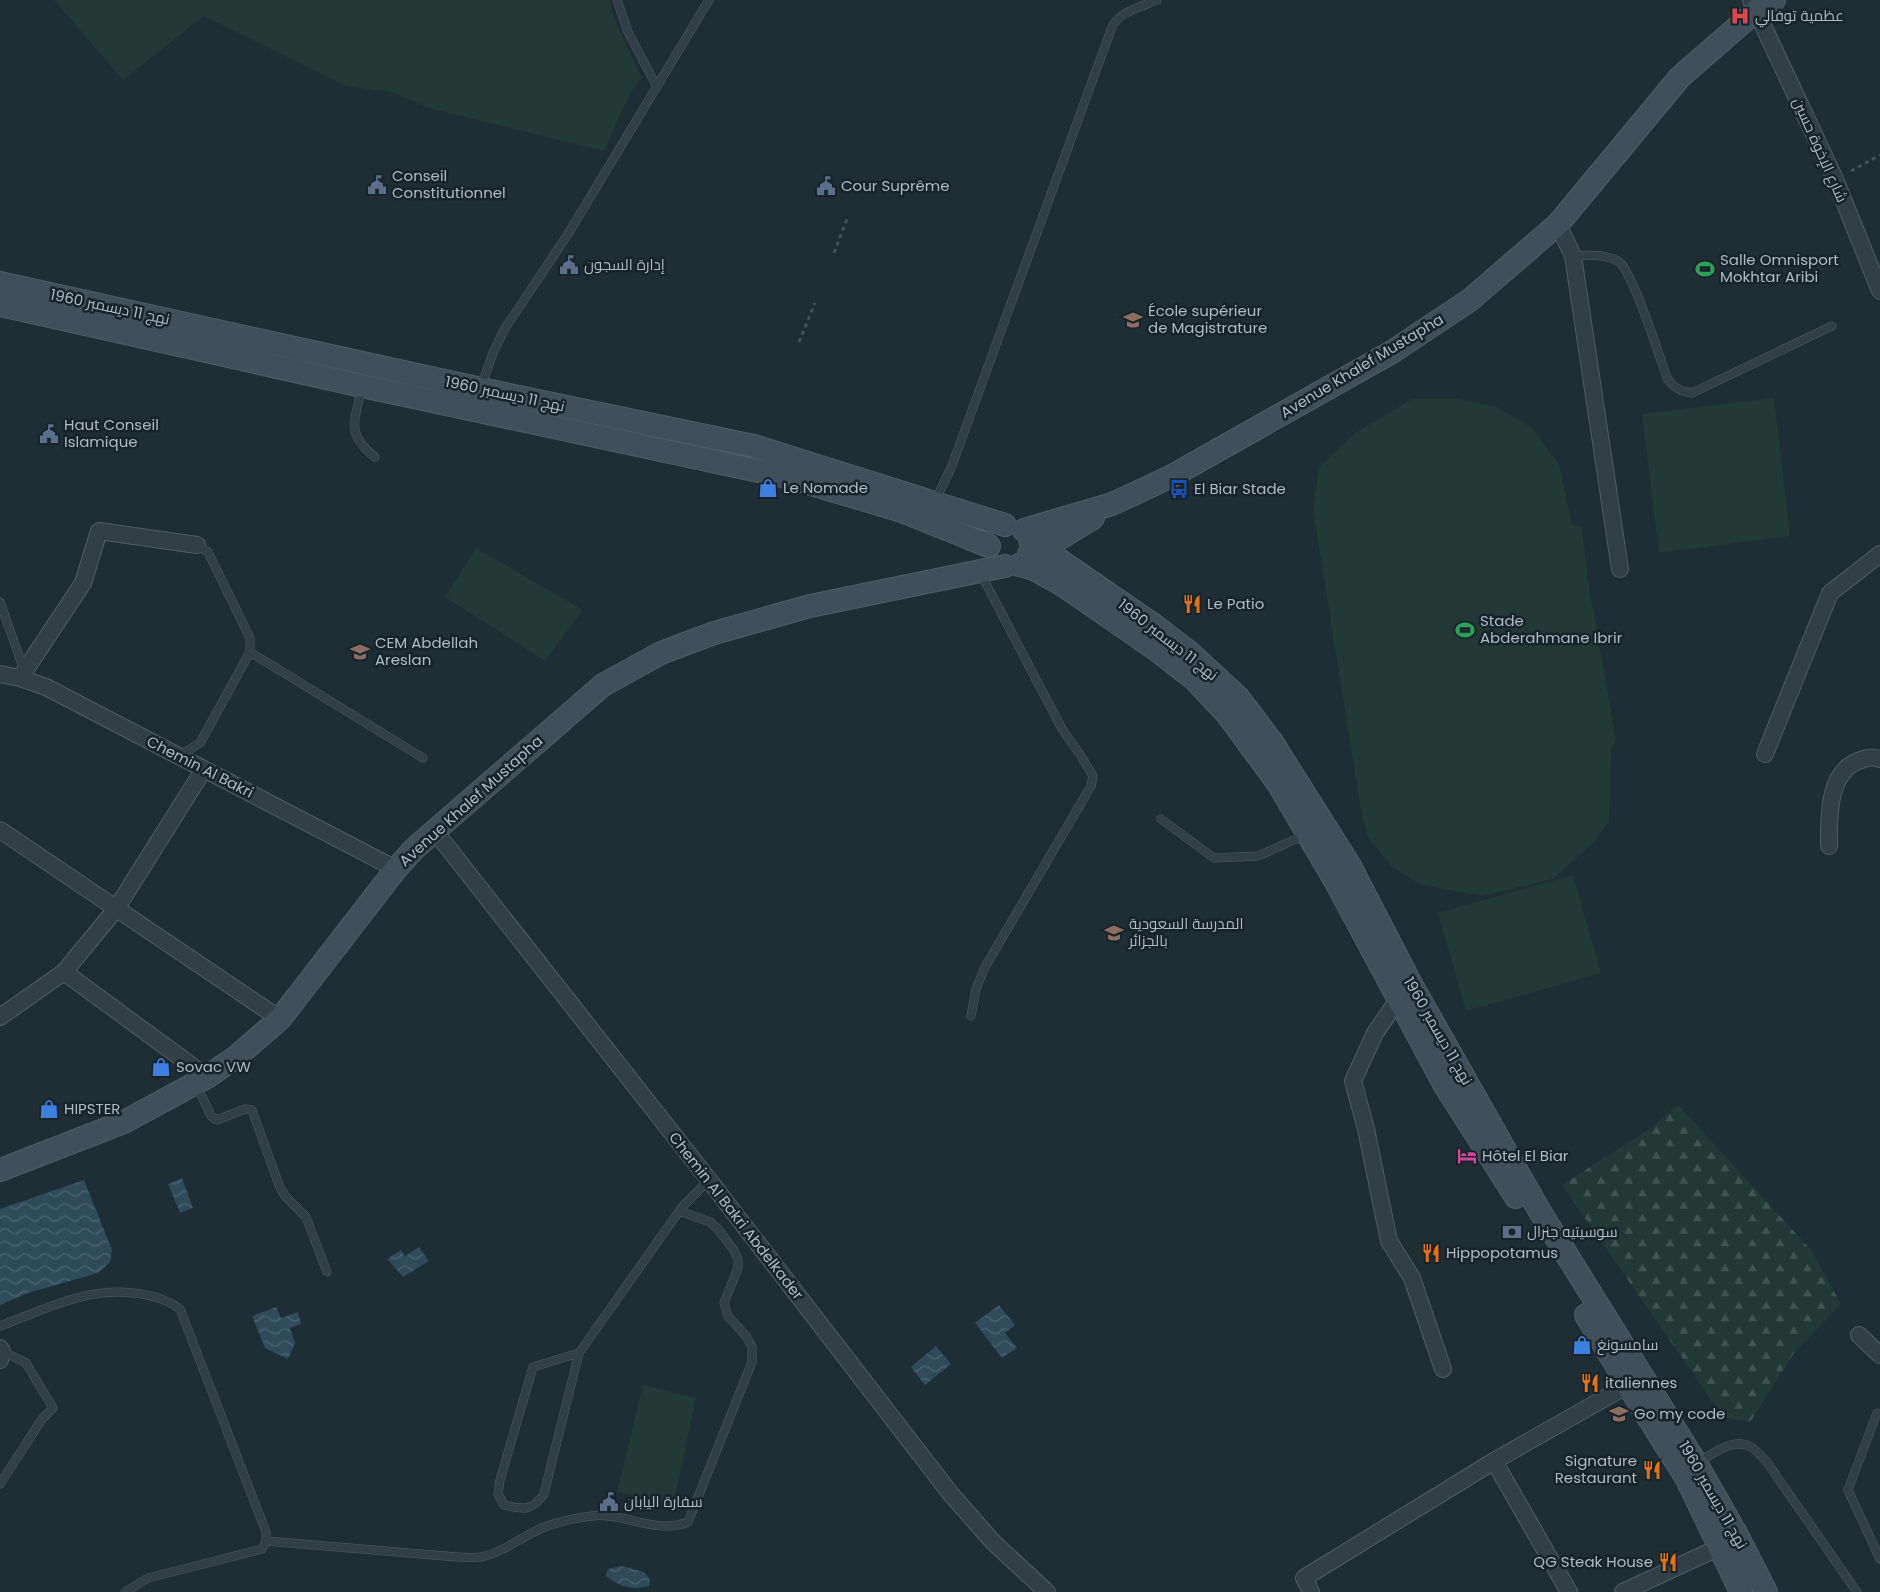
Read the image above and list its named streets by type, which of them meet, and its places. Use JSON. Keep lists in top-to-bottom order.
{
  "streets": {
    "main road": ["نهج 11 ديسمبر 1960", "Avenue Khalef Mustapha"],
    "street": ["شارع الإخوة حسين", "Chemin Al Bakri", "Chemin Al Bakri Abdelkader"]
  },
  "crossings": [
    ["شارع الإخوة حسين", "Avenue Khalef Mustapha"],
    ["نهج 11 ديسمبر 1960", "Avenue Khalef Mustapha"],
    ["Avenue Khalef Mustapha", "Chemin Al Bakri"],
    ["Avenue Khalef Mustapha", "Chemin Al Bakri Abdelkader"]
  ],
  "places": {
    "hospital": ["عظمية توفالي"],
    "public building": [
      "Conseil Constitutionnel",
      "Cour Suprême",
      "إدارة السجون",
      "Haut Conseil Islamique",
      "سفارة اليابان"
    ],
    "sports": ["Salle Omnisport Mokhtar Aribi", "Stade Abderahmane Ibrir"],
    "school or university": [
      "École supérieur de Magistrature",
      "CEM Abdellah Areslan",
      "المدرسة السعودية بالجزائر",
      "Go my code"
    ],
    "shop": [
      "Le Nomade",
      "Sovac VW",
      "HIPSTER",
      "سامسونغ"
    ],
    "bus stop": ["El Biar Stade"],
    "restaurant": [
      "Le Patio",
      "Hippopotamus",
      "italiennes",
      "Signature Restaurant",
      "QG Steak House"
    ],
    "hotel": ["Hôtel El Biar"],
    "bank": ["سوسيتيه جنرال"]
  }
}
